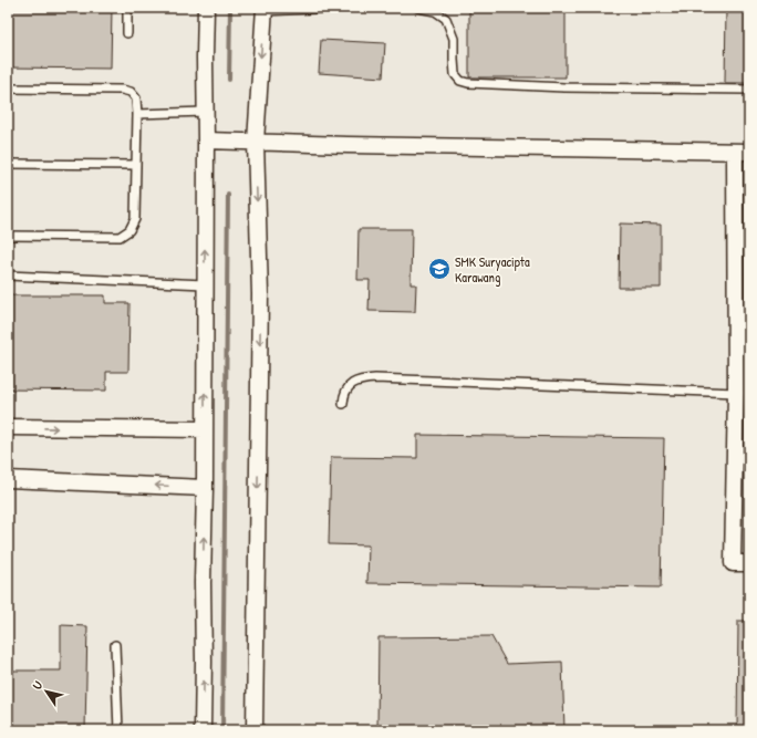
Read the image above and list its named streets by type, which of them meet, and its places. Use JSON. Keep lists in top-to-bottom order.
{
  "places": {
    "school or university": ["SMK Suryacipta Karawang"]
  },
  "north": "top left"
}
